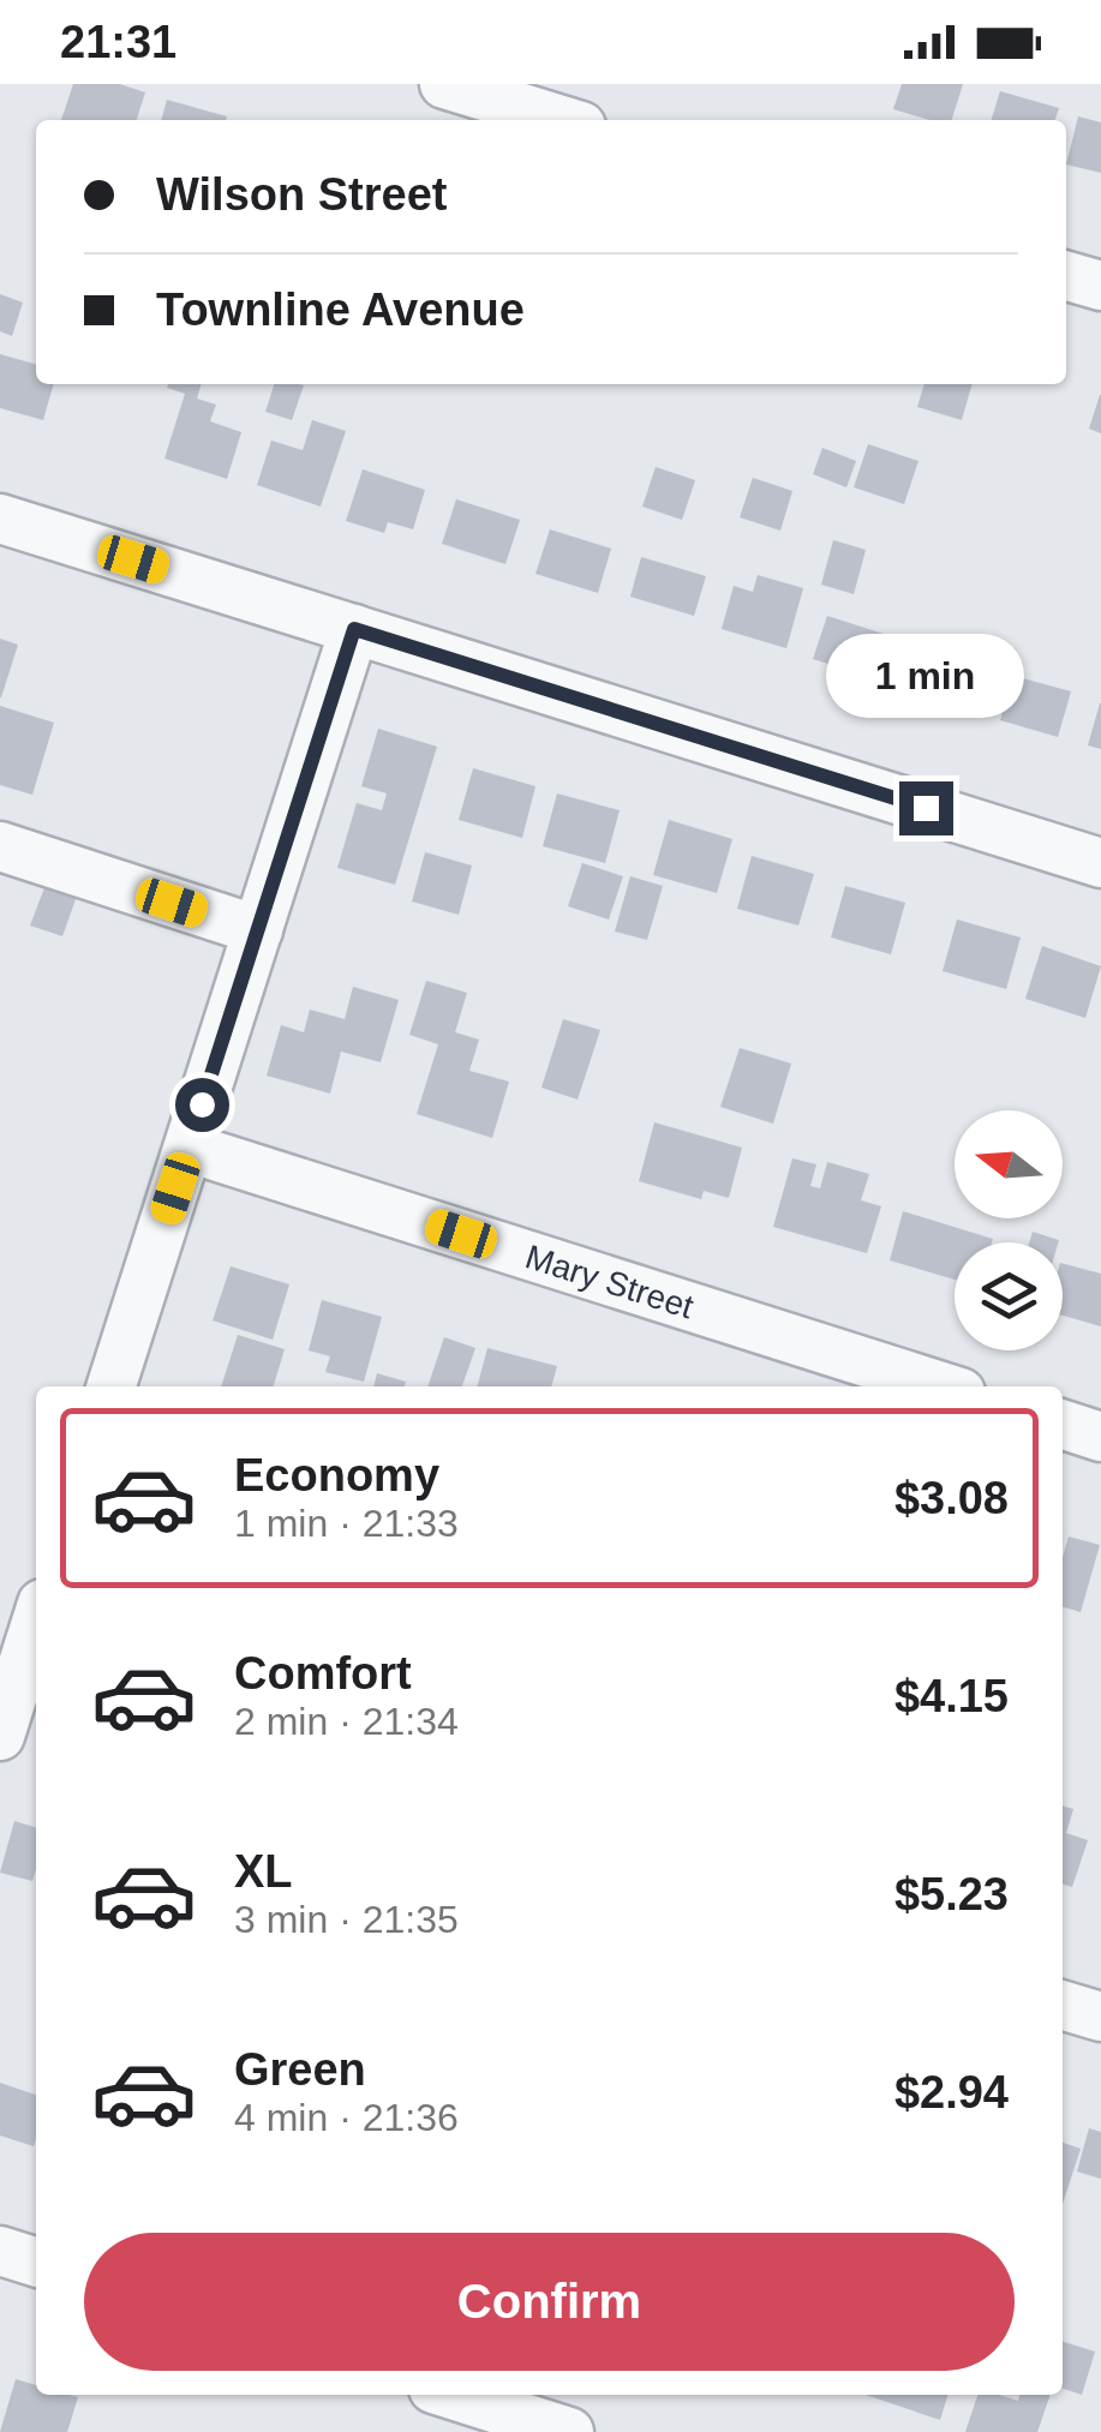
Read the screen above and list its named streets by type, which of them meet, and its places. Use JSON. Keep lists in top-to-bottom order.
{
  "streets": {
    "street": ["Mary Street"]
  },
  "north": "left",
  "page": {
    "status": "21:31",
    "banner": ["Wilson Street", "Townline Avenue"],
    "bubble": "1 min",
    "list": [
      {
        "name": "Economy",
        "note": "1 min · 21:33",
        "value": "$3.08"
      },
      {
        "name": "Comfort",
        "note": "2 min · 21:34",
        "value": "$4.15"
      },
      {
        "name": "XL",
        "note": "3 min · 21:35",
        "value": "$5.23"
      },
      {
        "name": "Green",
        "note": "4 min · 21:36",
        "value": "$2.94"
      }
    ],
    "buttons": "Confirm"
  }
}
